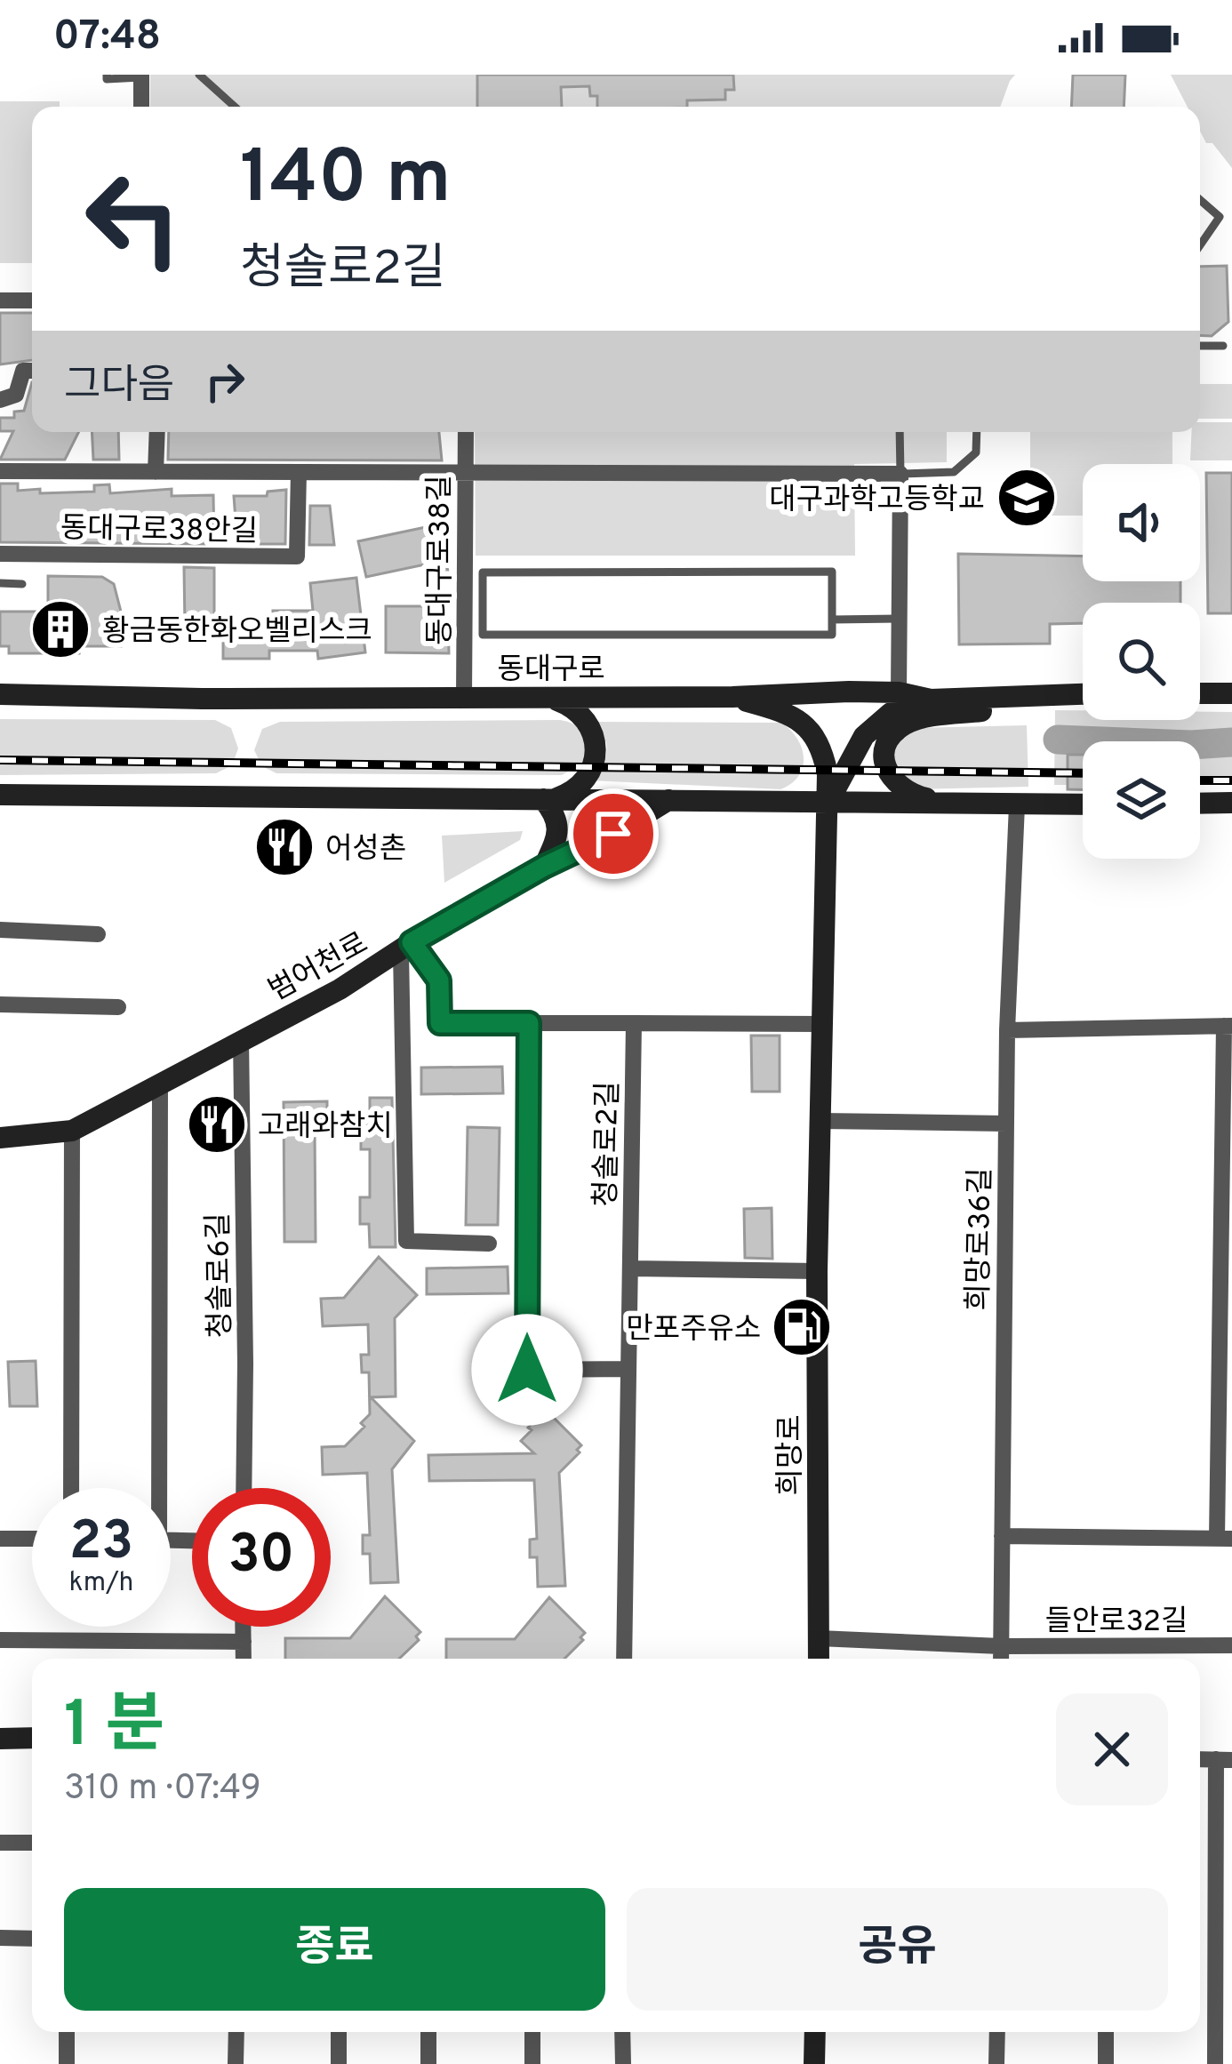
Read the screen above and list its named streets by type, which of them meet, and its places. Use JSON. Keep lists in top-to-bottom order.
{
  "streets": {
    "main road": ["동대구로", "범어천로", "희망로"],
    "street": [
      "동대구로38안길",
      "동대구로38길",
      "청솔로2길",
      "희망로36길",
      "청솔로6길",
      "들안로32길"
    ]
  },
  "crossings": [
    ["동대구로38안길", "동대구로38길"],
    ["동대구로38길", "동대구로"],
    ["동대구로", "희망로"],
    ["범어천로", "청솔로6길"],
    ["희망로36길", "들안로32길"]
  ],
  "places": {
    "school or university": ["대구과학고등학교"],
    "building": ["황금동한화오벨리스크"],
    "restaurant": ["어성촌", "고래와참치"],
    "fuel station": ["만포주유소"]
  },
  "page": {
    "status": "07:48",
    "turn": ["140 m", "청솔로2길"],
    "then": "그다음",
    "speed": "23 km/h",
    "limit": "30",
    "heading": ["1 분", "310 m · 07:49"],
    "buttons": ["종료", "공유"]
  }
}
